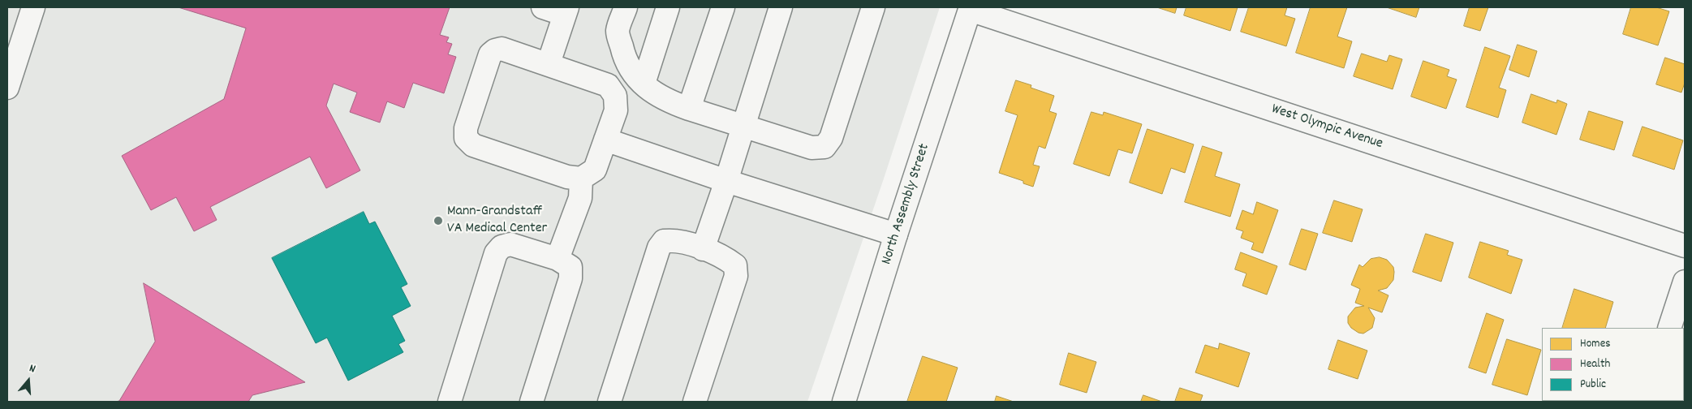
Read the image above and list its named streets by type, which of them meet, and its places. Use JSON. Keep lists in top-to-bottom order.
{
  "streets": {
    "street": ["West Olympic Avenue", "North Assembly Street"]
  },
  "crossings": [
    ["West Olympic Avenue", "North Assembly Street"]
  ],
  "places": ["Mann-Grandstaff VA Medical Center"],
  "legend": ["Homes", "Health", "Public"],
  "north": "top"
}
